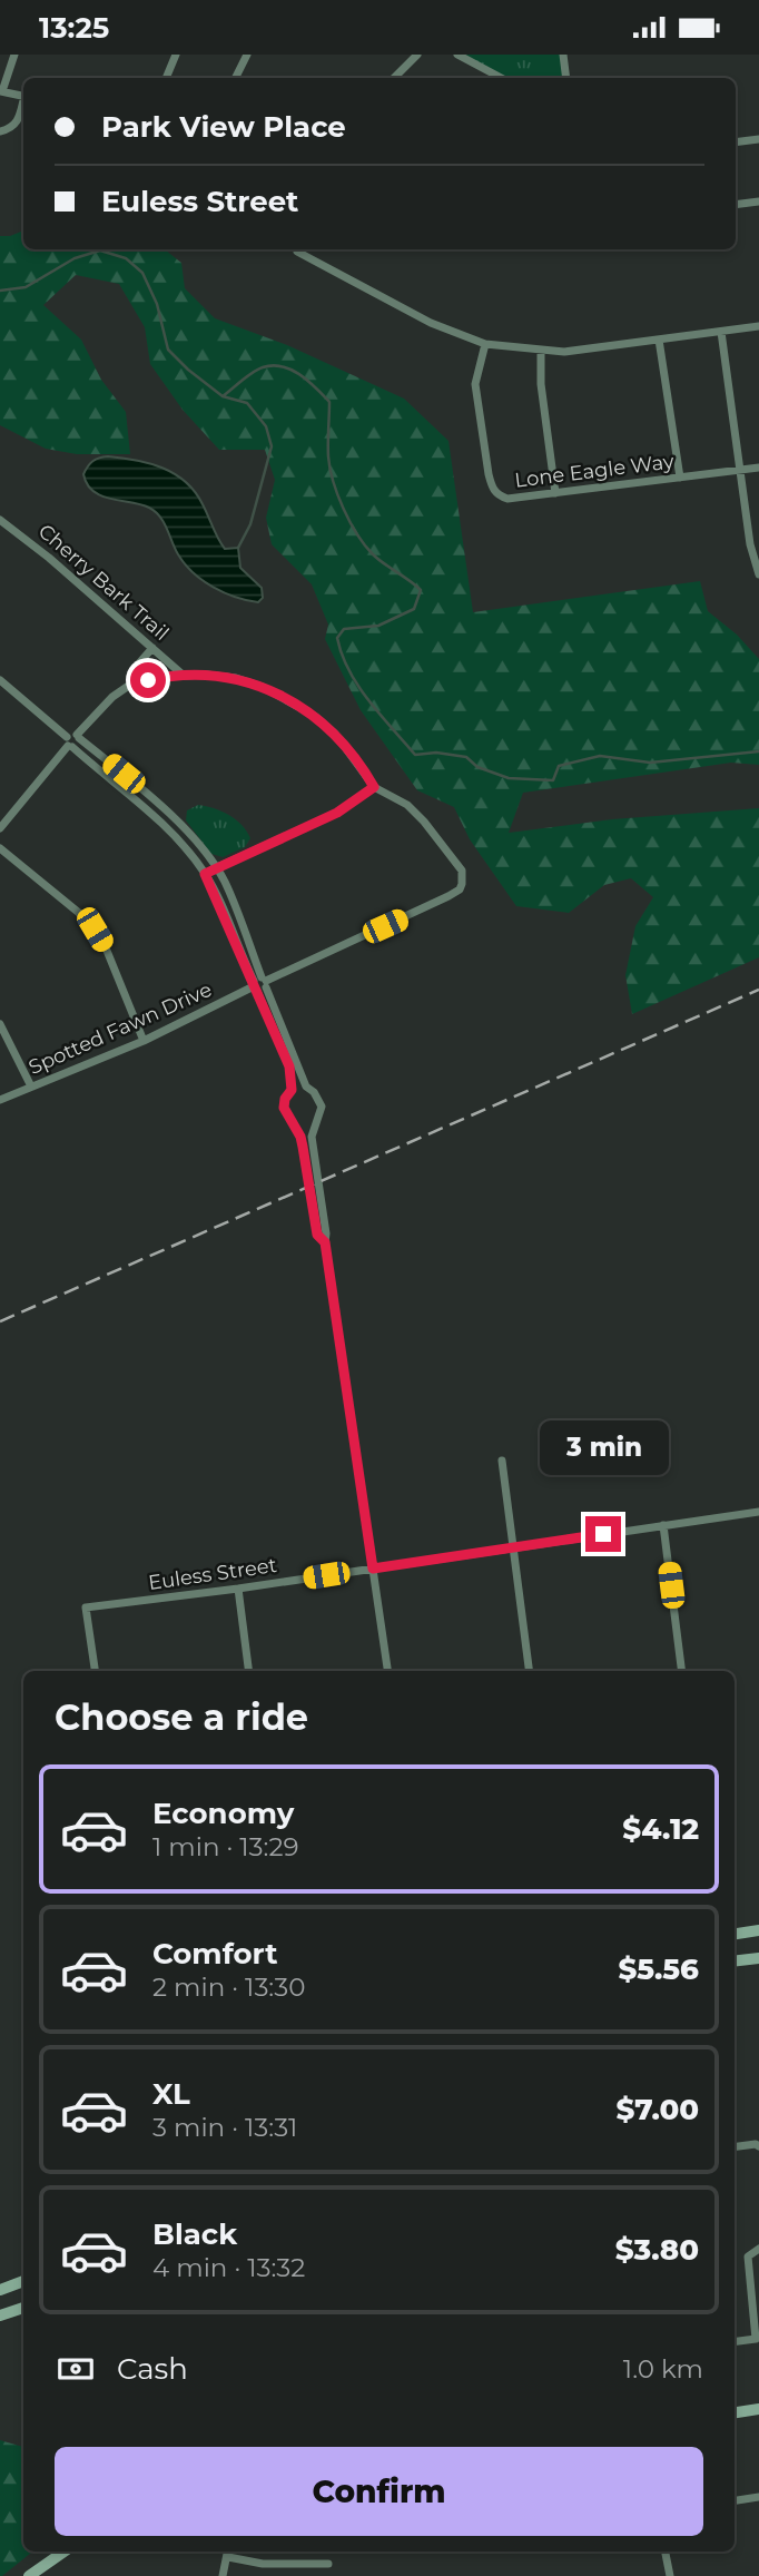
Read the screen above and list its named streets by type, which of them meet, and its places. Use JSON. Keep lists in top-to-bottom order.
{
  "streets": {
    "street": [
      "Lone Eagle Way",
      "Cherry Bark Trail",
      "Spotted Fawn Drive",
      "Euless Street"
    ]
  },
  "page": {
    "status": "13:25",
    "banner": ["Park View Place", "Euless Street"],
    "bubble": "3 min",
    "heading": "Choose a ride",
    "list": [
      {
        "name": "Economy",
        "note": "1 min · 13:29",
        "value": "$4.12"
      },
      {
        "name": "Comfort",
        "note": "2 min · 13:30",
        "value": "$5.56"
      },
      {
        "name": "XL",
        "note": "3 min · 13:31",
        "value": "$7.00"
      },
      {
        "name": "Black",
        "note": "4 min · 13:32",
        "value": "$3.80"
      }
    ],
    "pay": ["Cash", "1.0 km"],
    "buttons": "Confirm"
  }
}
